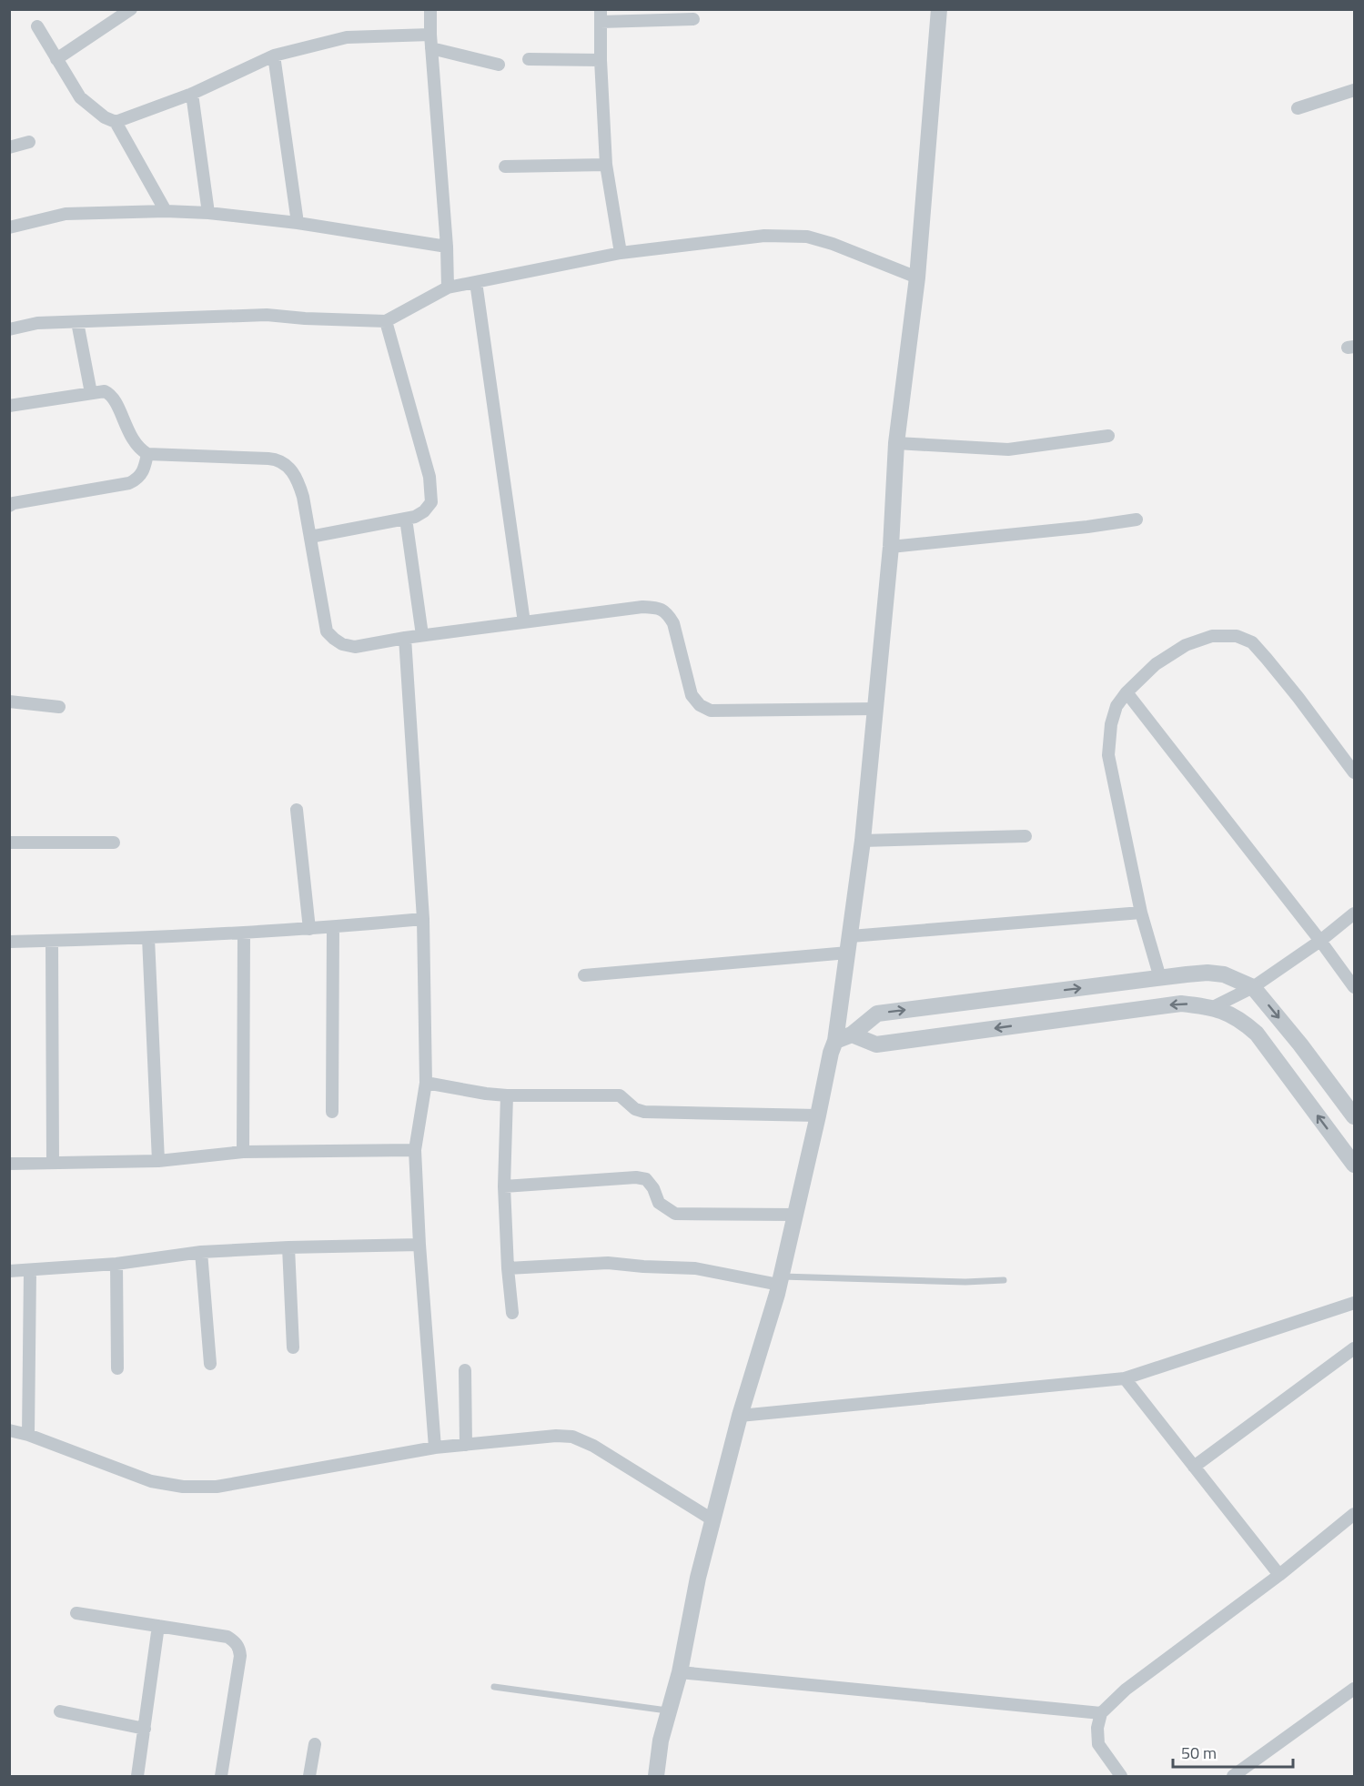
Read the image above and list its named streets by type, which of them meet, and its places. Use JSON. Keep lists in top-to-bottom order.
{
  "scale_bar": "50 m"
}
